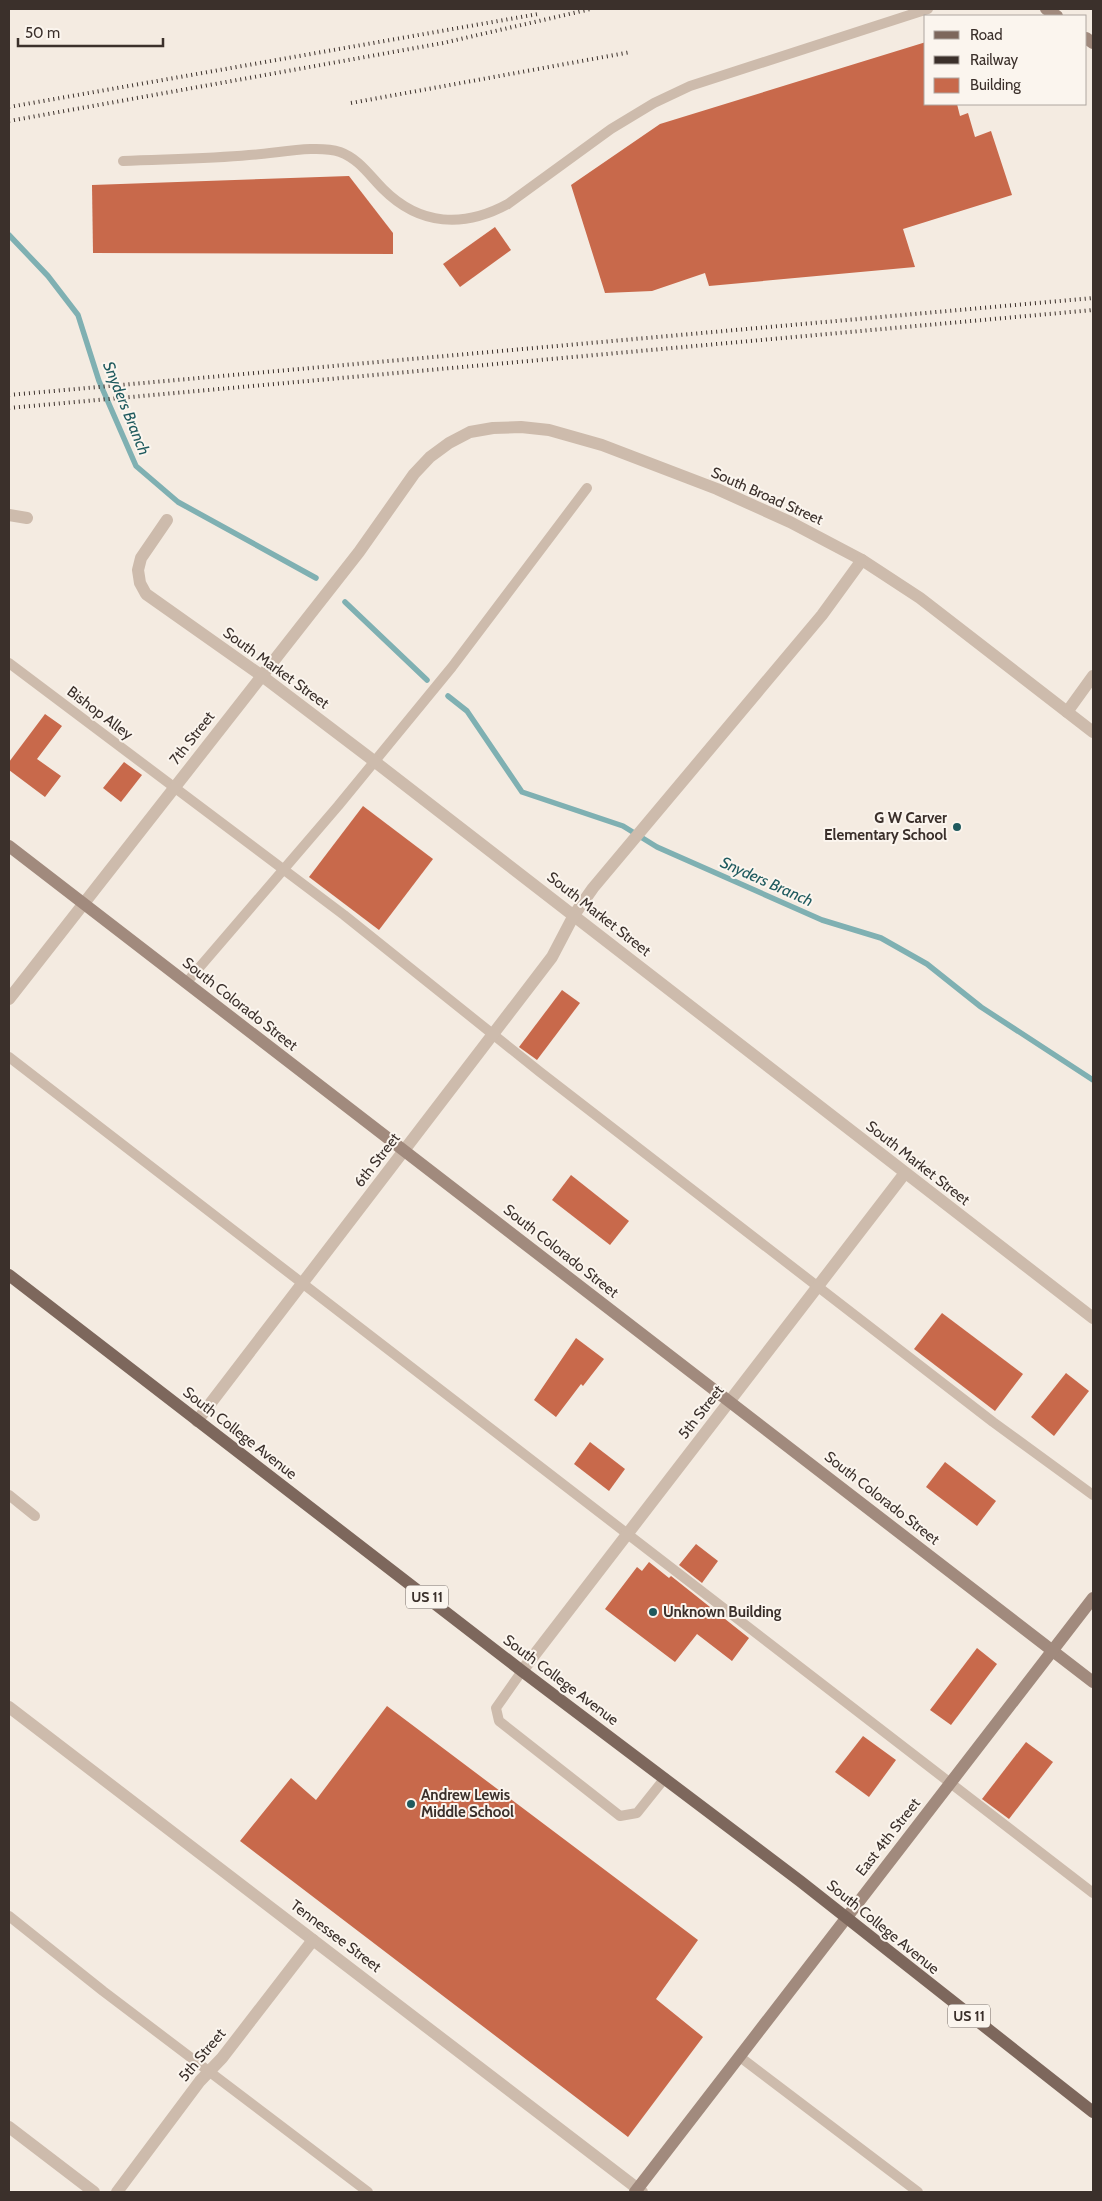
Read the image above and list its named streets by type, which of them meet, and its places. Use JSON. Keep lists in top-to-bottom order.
{
  "streets": {
    "main road": ["South College Avenue", "US 11"],
    "street": [
      "South Broad Street",
      "South Market Street",
      "7th Street",
      "South Colorado Street",
      "6th Street",
      "5th Street",
      "East 4th Street",
      "Tennessee Street"
    ],
    "lane": ["Bishop Alley"]
  },
  "crossings": [
    ["South Broad Street", "7th Street"],
    ["South Broad Street", "6th Street"],
    ["South Market Street", "7th Street"],
    ["South Market Street", "6th Street"],
    ["South Market Street", "5th Street"],
    ["Bishop Alley", "7th Street"],
    ["Bishop Alley", "6th Street"],
    ["Bishop Alley", "5th Street"],
    ["7th Street", "South Colorado Street"],
    ["South Colorado Street", "6th Street"],
    ["South Colorado Street", "5th Street"],
    ["South Colorado Street", "East 4th Street"],
    ["6th Street", "South College Avenue"],
    ["5th Street", "South College Avenue"],
    ["5th Street", "Tennessee Street"],
    ["South College Avenue", "East 4th Street"],
    ["East 4th Street", "Tennessee Street"]
  ],
  "water": ["Snyders Branch"],
  "places": ["G W Carver Elementary School", "Unknown Building", "Andrew Lewis Middle School"],
  "legend": ["Road", "Railway", "Building"],
  "scale_bar": "50 m"
}
